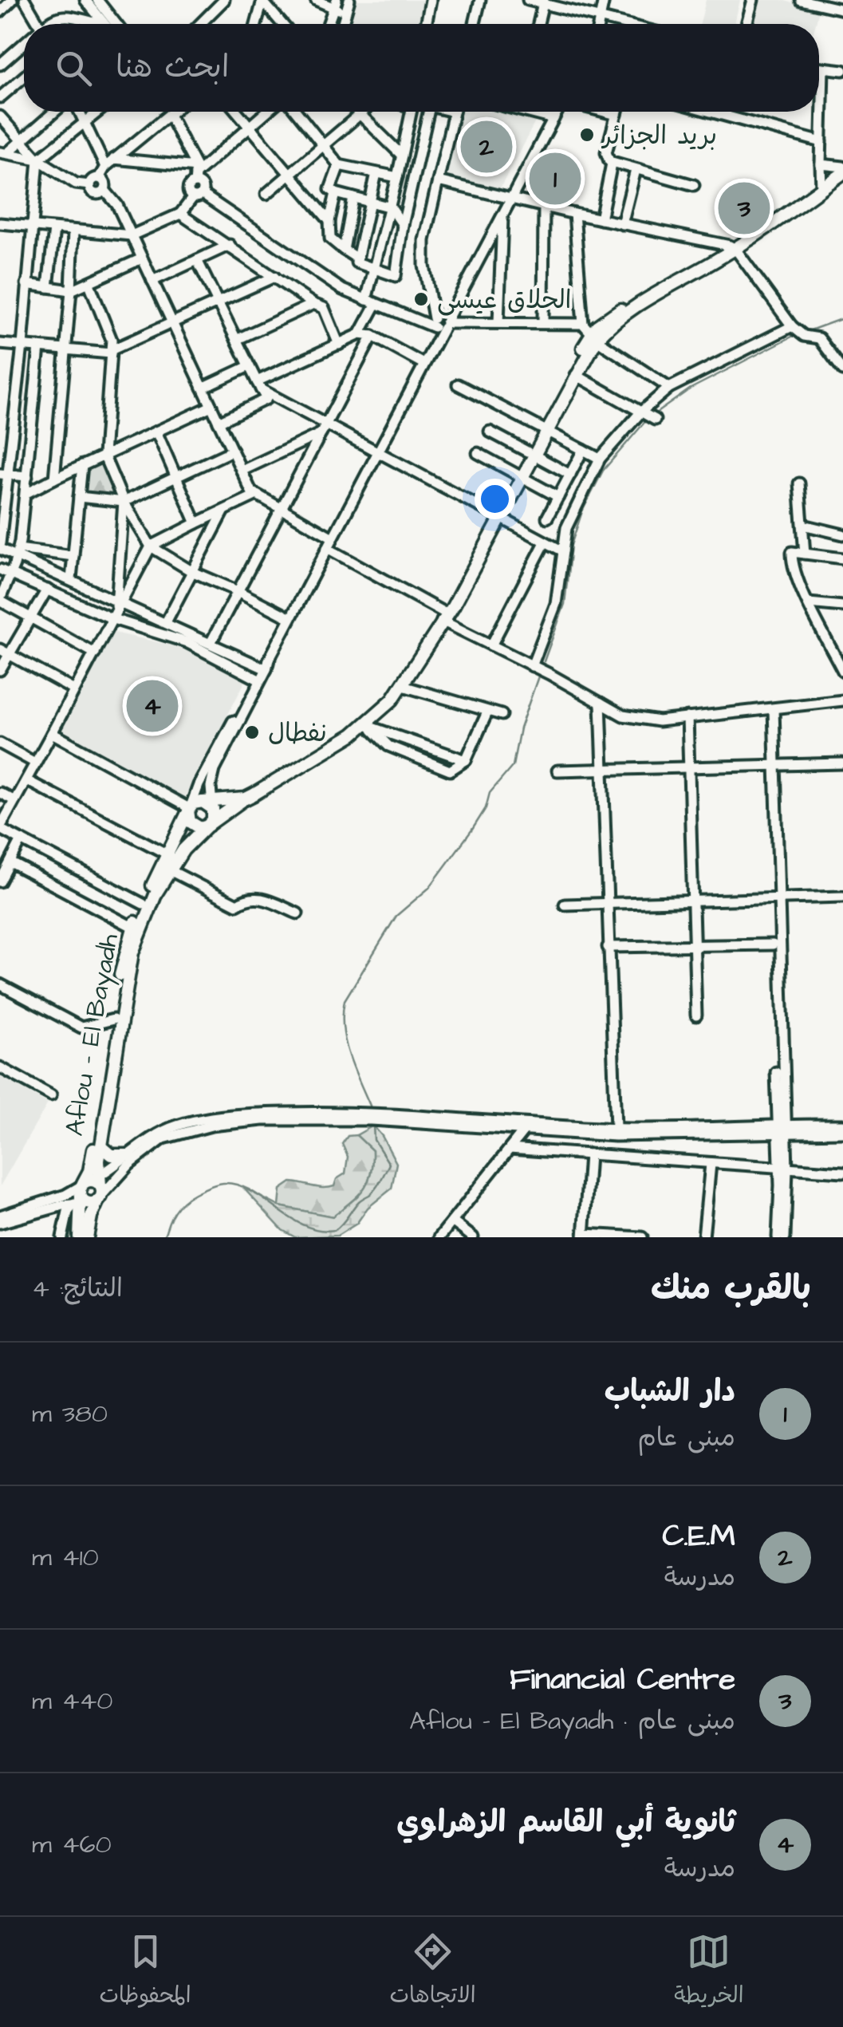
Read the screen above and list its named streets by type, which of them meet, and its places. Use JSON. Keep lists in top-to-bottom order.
{
  "streets": {
    "main road": ["Aflou - El Bayadh"]
  },
  "places": ["بريد الجزائر", "الحلاق عيسى", "نفطال"],
  "page": {
    "search": "ابحث هنا",
    "pins": [
      "2",
      "1",
      "3",
      "4"
    ],
    "heading": ["بالقرب منك", "النتائج: 4"],
    "list": [
      {
        "mark": "1",
        "name": "دار الشباب",
        "note": "مبنى عام",
        "value": "380 m"
      },
      {
        "mark": "2",
        "name": "C.E.M",
        "note": "مدرسة",
        "value": "410 m"
      },
      {
        "mark": "3",
        "name": "Financial Centre",
        "note": "مبنى عام · Aflou - El Bayadh",
        "value": "440 m"
      },
      {
        "mark": "4",
        "name": "ثانوية أبي القاسم الزهراوي",
        "note": "مدرسة",
        "value": "460 m"
      }
    ],
    "nav": ["الخريطة", "الاتجاهات", "المحفوظات"]
  }
}
